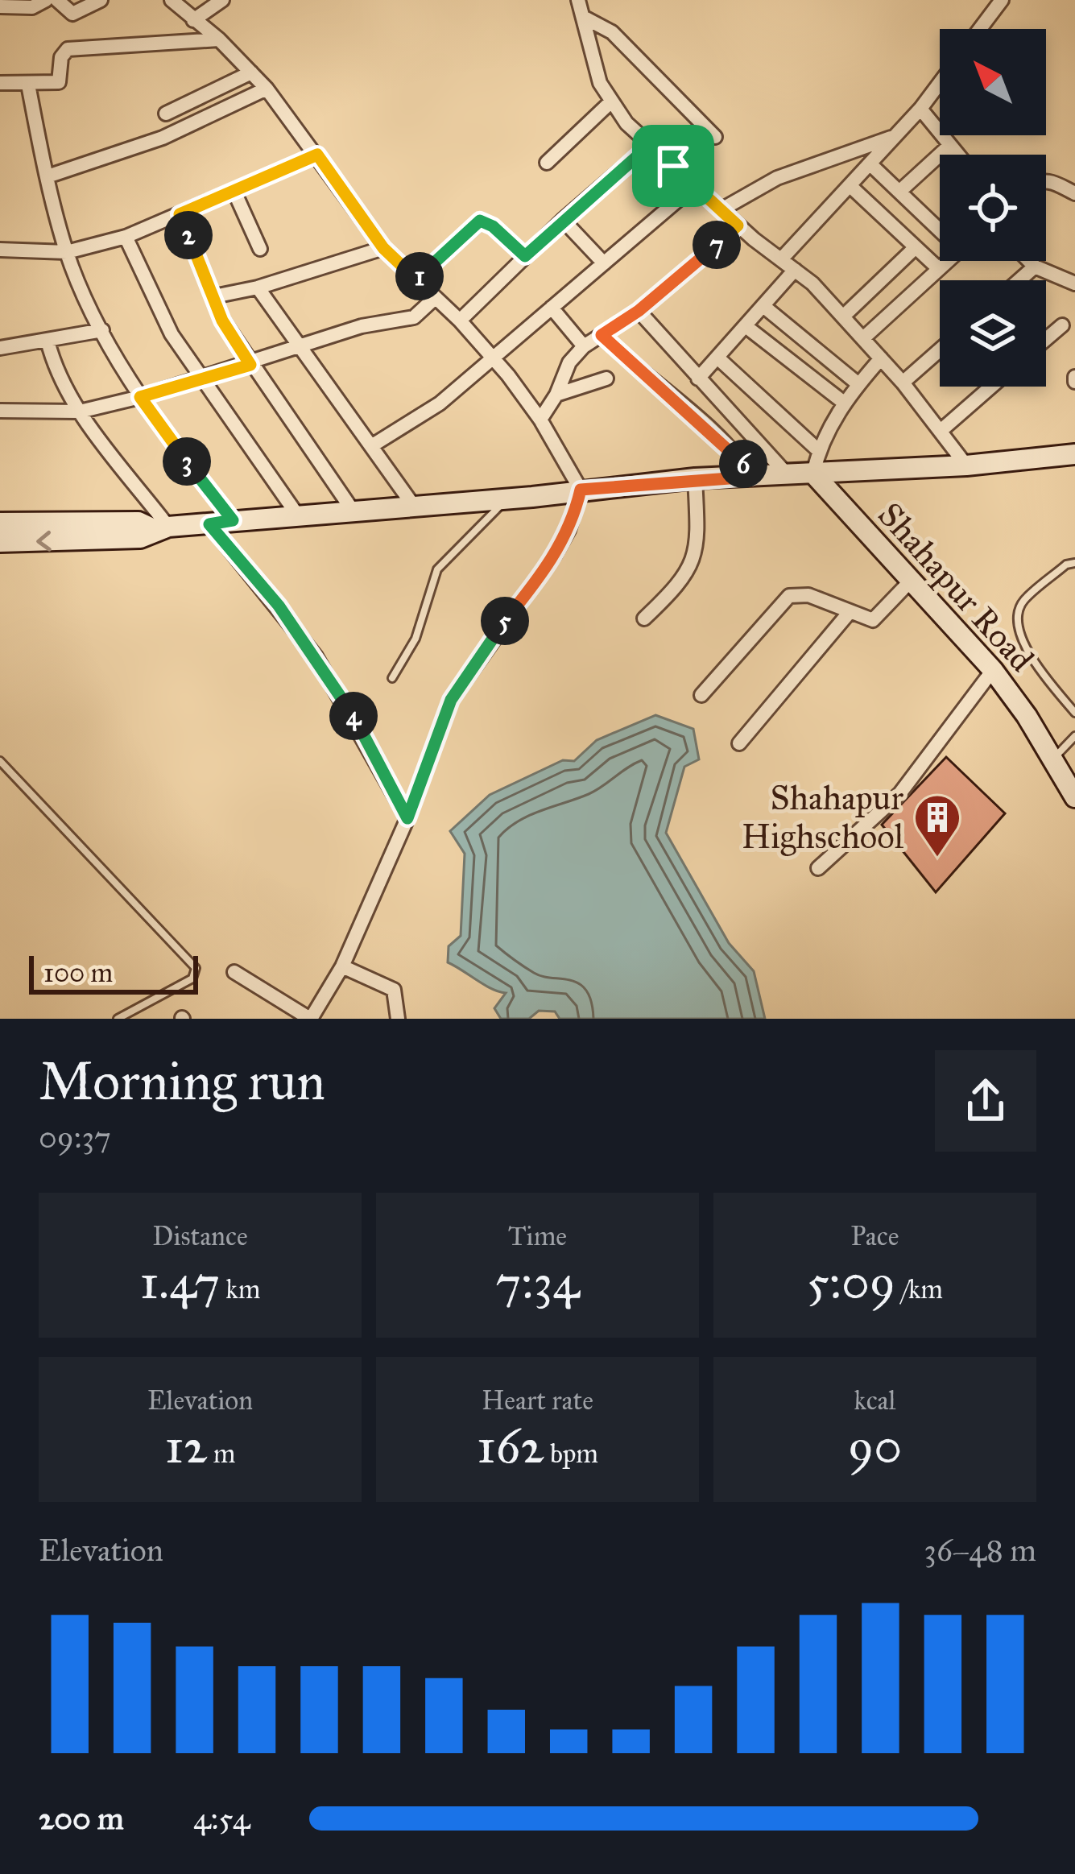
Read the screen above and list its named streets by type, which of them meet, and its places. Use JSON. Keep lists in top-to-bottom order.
{
  "streets": {
    "main road": ["Shahapur Road"]
  },
  "places": {
    "building": ["Shahapur Highschool"]
  },
  "scale_bar": "100 m",
  "north": "top left",
  "page": {
    "pins": [
      "2",
      "7",
      "1",
      "3",
      "6",
      "5",
      "4"
    ],
    "scale": "100 m",
    "heading": ["Morning run", "09:37"],
    "stats": [
      ["Distance", "1.47 km"],
      ["Time", "7:34"],
      ["Pace", "5:09 /km"],
      ["Elevation", "12 m"],
      ["Heart rate", "162 bpm"],
      ["kcal", "90"]
    ],
    "chart": ["Elevation", "36–48 m"],
    "list": [
      {
        "name": "200 m",
        "note": "4:54"
      }
    ]
  }
}
